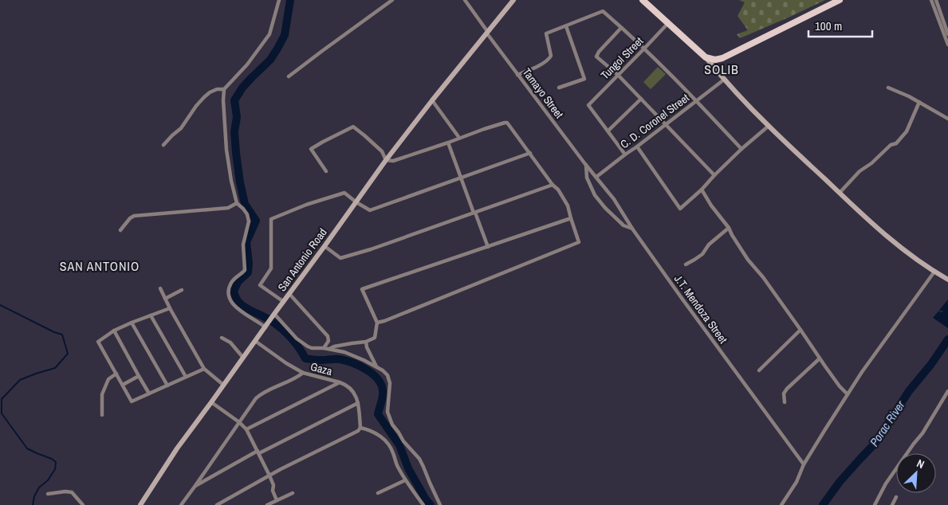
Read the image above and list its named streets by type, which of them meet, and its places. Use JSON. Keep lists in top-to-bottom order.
{
  "streets": {
    "street": [
      "Tungol Street",
      "Tamayo Street",
      "C. D. Coronel Street",
      "San Antonio Road",
      "J.T. Mendoza Street",
      "Gaza"
    ]
  },
  "crossings": [
    ["Tamayo Street", "San Antonio Road"],
    ["Tamayo Street", "J.T. Mendoza Street"],
    ["C. D. Coronel Street", "J.T. Mendoza Street"],
    ["San Antonio Road", "Gaza"]
  ],
  "districts": ["SOLIB", "SAN ANTONIO"],
  "water": ["Porac River"],
  "scale_bar": "100 m",
  "north": "top right"
}
